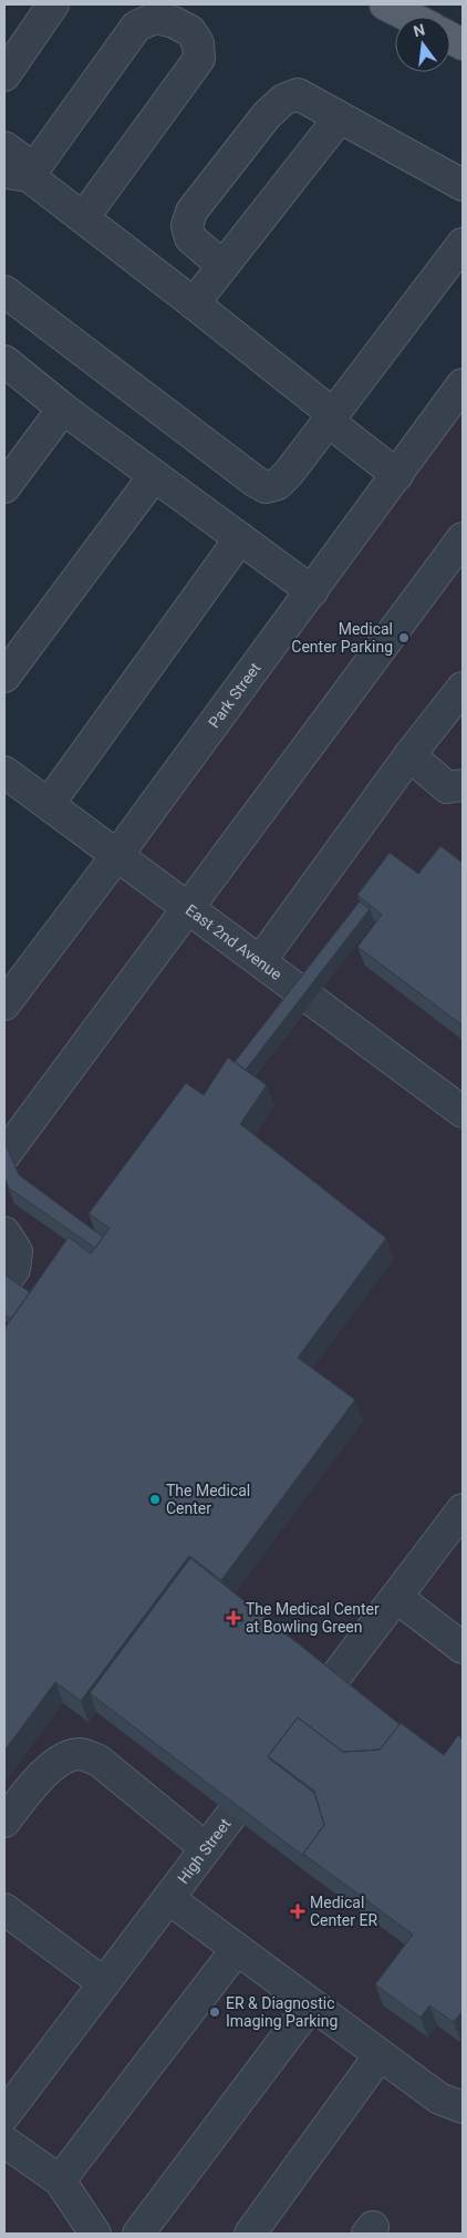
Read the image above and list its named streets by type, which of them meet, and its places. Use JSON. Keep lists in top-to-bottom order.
{
  "streets": {
    "street": ["Park Street", "East 2nd Avenue", "High Street"]
  },
  "crossings": [
    ["Park Street", "East 2nd Avenue"]
  ],
  "places": {
    "other": ["Medical Center Parking", "The Medical Center", "ER & Diagnostic Imaging Parking"],
    "health": ["The Medical Center at Bowling Green", "Medical Center ER"]
  },
  "north": "top"
}
